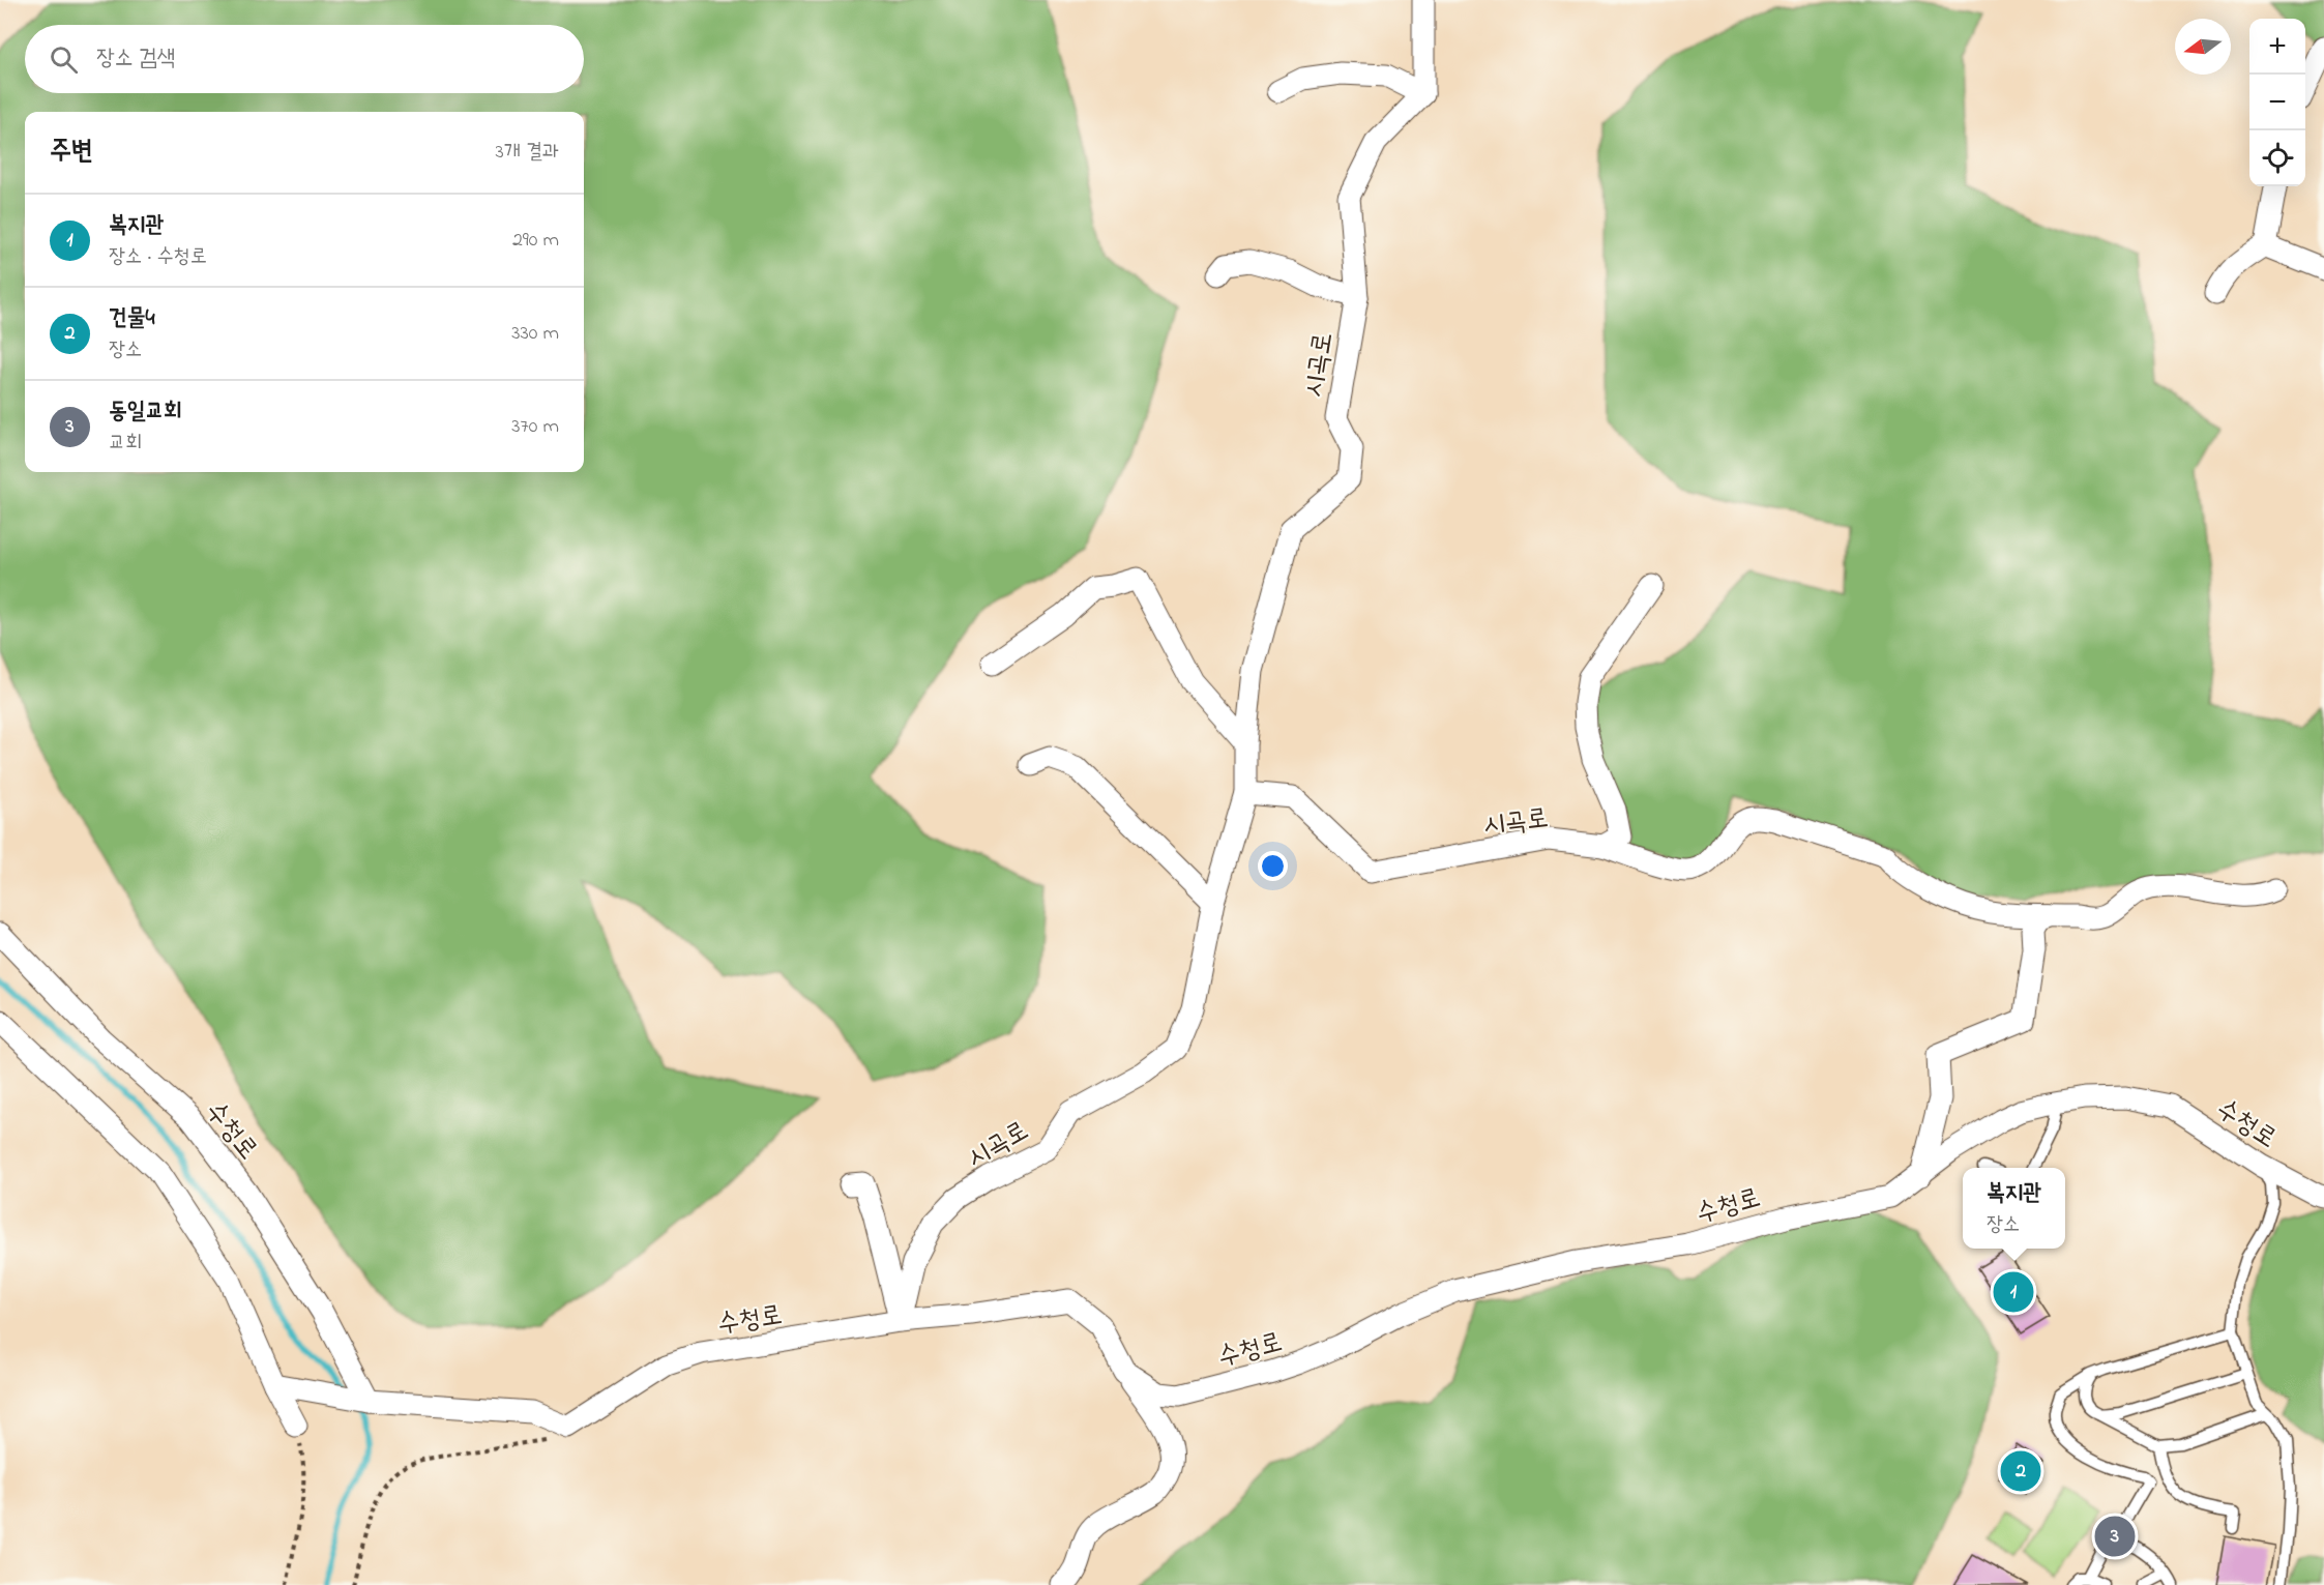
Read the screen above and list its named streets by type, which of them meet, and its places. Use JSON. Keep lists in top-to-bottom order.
{
  "streets": {
    "street": ["시곡로", "수청로"]
  },
  "crossings": [
    ["시곡로", "수청로"]
  ],
  "north": "left",
  "page": {
    "map_buttons": ["+", "−"],
    "search": "장소 검색",
    "heading": ["주변", "3개 결과"],
    "list": [
      {
        "mark": "1",
        "name": "복지관",
        "note": "장소 · 수청로",
        "value": "290 m"
      },
      {
        "mark": "2",
        "name": "건물4",
        "note": "장소",
        "value": "330 m"
      },
      {
        "mark": "3",
        "name": "동일교회",
        "note": "교회",
        "value": "370 m"
      }
    ],
    "popup": ["복지관", "장소"],
    "pins": ["1", "2", "3"]
  }
}
